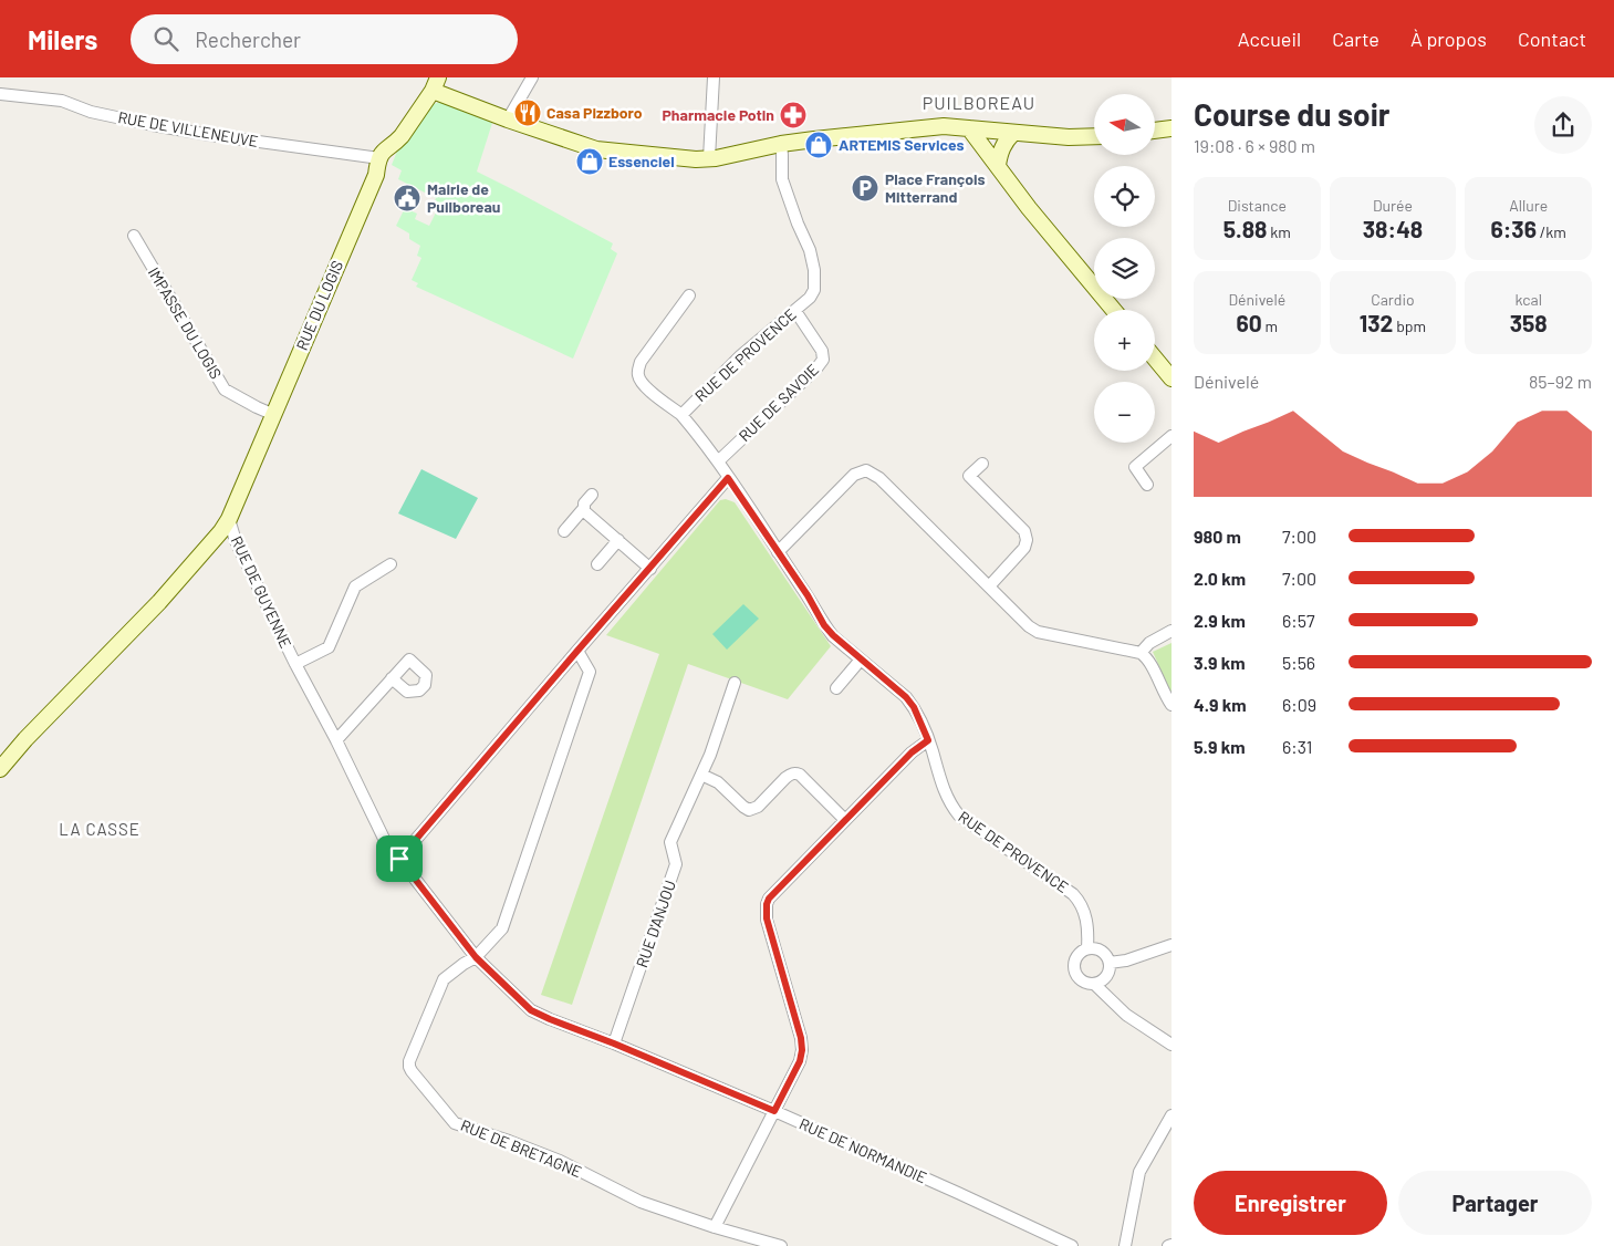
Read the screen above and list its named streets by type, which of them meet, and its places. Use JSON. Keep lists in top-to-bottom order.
{
  "streets": {
    "street": [
      "RUE DE VILLENEUVE",
      "RUE DU LOGIS",
      "IMPASSE DU LOGIS",
      "RUE DE PROVENCE",
      "RUE DE SAVOIE",
      "RUE DE GUYENNE",
      "RUE D'ANJOU",
      "RUE DE BRETAGNE",
      "RUE DE NORMANDIE"
    ]
  },
  "crossings": [
    ["RUE DE VILLENEUVE", "RUE DU LOGIS"],
    ["RUE DU LOGIS", "IMPASSE DU LOGIS"],
    ["RUE DU LOGIS", "RUE DE GUYENNE"],
    ["RUE DE PROVENCE", "RUE DE SAVOIE"],
    ["RUE DE GUYENNE", "RUE DE NORMANDIE"],
    ["RUE D'ANJOU", "RUE DE NORMANDIE"],
    ["RUE DE BRETAGNE", "RUE DE NORMANDIE"]
  ],
  "districts": ["PUILBOREAU", "LA CASSE"],
  "places": {
    "restaurant": ["Casa Pizzboro"],
    "pharmacy": ["Pharmacie Potin"],
    "shop": ["ARTEMIS Services", "Essenciel"],
    "parking": ["Place François Mitterrand"],
    "public building": ["Mairie de Puilboreau"]
  },
  "north": "left",
  "page": {
    "header": "Milers",
    "search": "Rechercher",
    "nav": [
      "Accueil",
      "Carte",
      "À propos",
      "Contact"
    ],
    "heading": ["Course du soir", "19:08 · 6 × 980 m"],
    "map_buttons": ["+", "−"],
    "stats": [
      ["Distance", "5.88 km"],
      ["Durée", "38:48"],
      ["Allure", "6:36 /km"],
      ["Dénivelé", "60 m"],
      ["Cardio", "132 bpm"],
      ["kcal", "358"]
    ],
    "chart": ["Dénivelé", "85–92 m"],
    "list": [
      {
        "name": "980 m",
        "note": "7:00"
      },
      {
        "name": "2.0 km",
        "note": "7:00"
      },
      {
        "name": "2.9 km",
        "note": "6:57"
      },
      {
        "name": "3.9 km",
        "note": "5:56"
      },
      {
        "name": "4.9 km",
        "note": "6:09"
      },
      {
        "name": "5.9 km",
        "note": "6:31"
      }
    ],
    "buttons": ["Enregistrer", "Partager"]
  }
}
